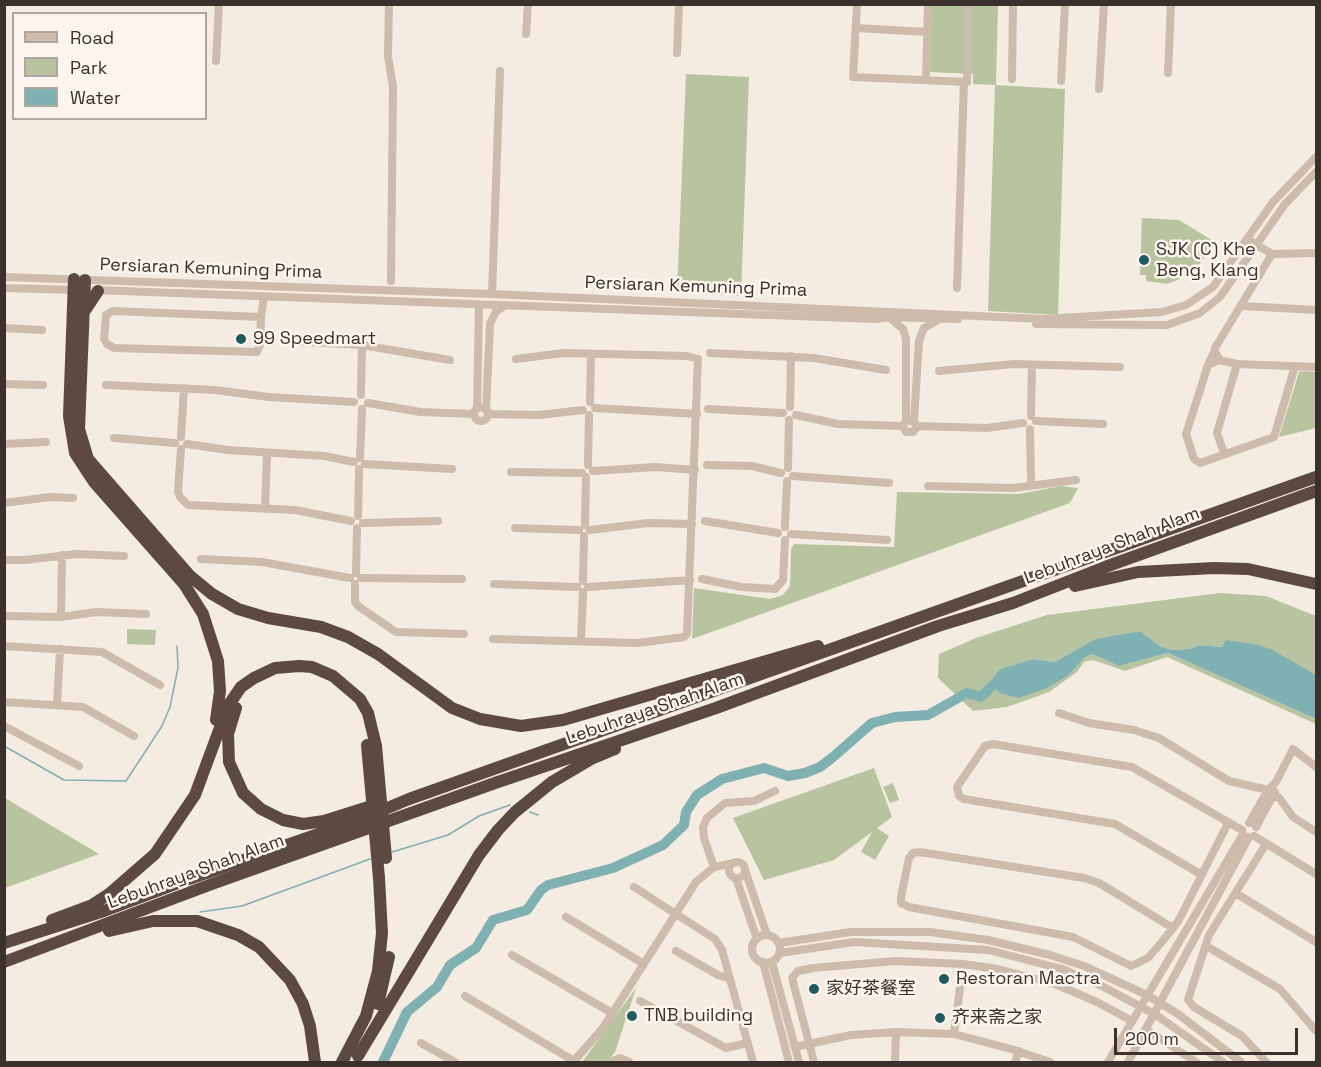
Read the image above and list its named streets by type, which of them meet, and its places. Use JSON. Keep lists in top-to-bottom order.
{
  "streets": {
    "highway": ["Lebuhraya Shah Alam"],
    "street": ["Persiaran Kemuning Prima"]
  },
  "places": [
    "SJK (C) Khe Beng, Klang",
    "99 Speedmart",
    "Restoran Mactra",
    "家好茶餐室",
    "TNB building",
    "齐来斋之家"
  ],
  "legend": ["Road", "Park", "Water"],
  "scale_bar": "200 m"
}
